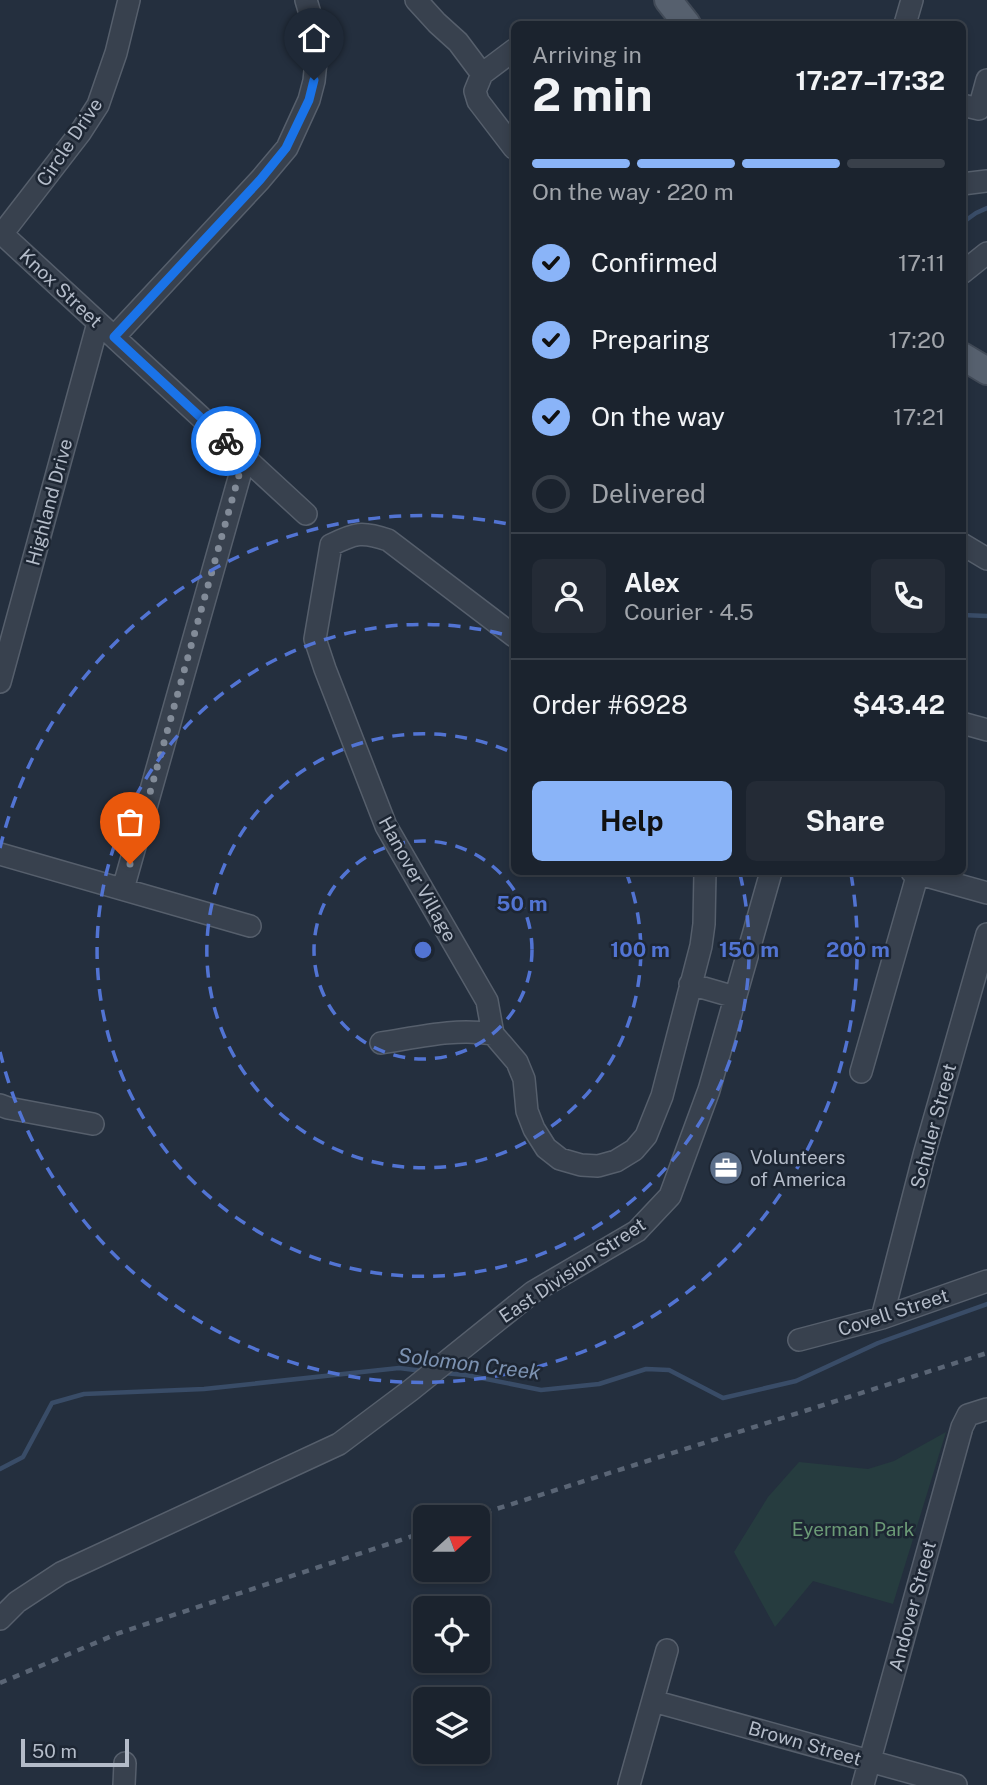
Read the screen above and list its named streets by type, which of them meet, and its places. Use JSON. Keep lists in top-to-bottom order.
{
  "streets": {
    "street": [
      "Circle Drive",
      "Knox Street",
      "Highland Drive",
      "Hanover Village",
      "Schuler Street",
      "East Division Street",
      "Covell Street",
      "Andover Street",
      "Brown Street"
    ]
  },
  "crossings": [
    ["Circle Drive", "Knox Street"],
    ["Knox Street", "Highland Drive"],
    ["Schuler Street", "Covell Street"],
    ["Andover Street", "Brown Street"]
  ],
  "water": ["Solomon Creek"],
  "parks": ["Eyerman Park"],
  "places": {
    "office": ["Volunteers of America"]
  },
  "scale_bar": "50 m",
  "north": "right",
  "page": {
    "heading": ["2 min", "Arriving in", "17:27–17:32"],
    "panel": [
      "Alex",
      "Courier · 4.5",
      "Order #6928",
      "$43.42"
    ],
    "bar": "On the way · 220 m",
    "list": [
      ["Confirmed", "17:11"],
      ["Preparing", "17:20"],
      ["On the way", "17:21"],
      "Delivered"
    ],
    "buttons": ["Help", "Share"],
    "scale": "50 m"
  },
  "rings": [
    "50 m",
    "100 m",
    "150 m",
    "200 m"
  ]
}
